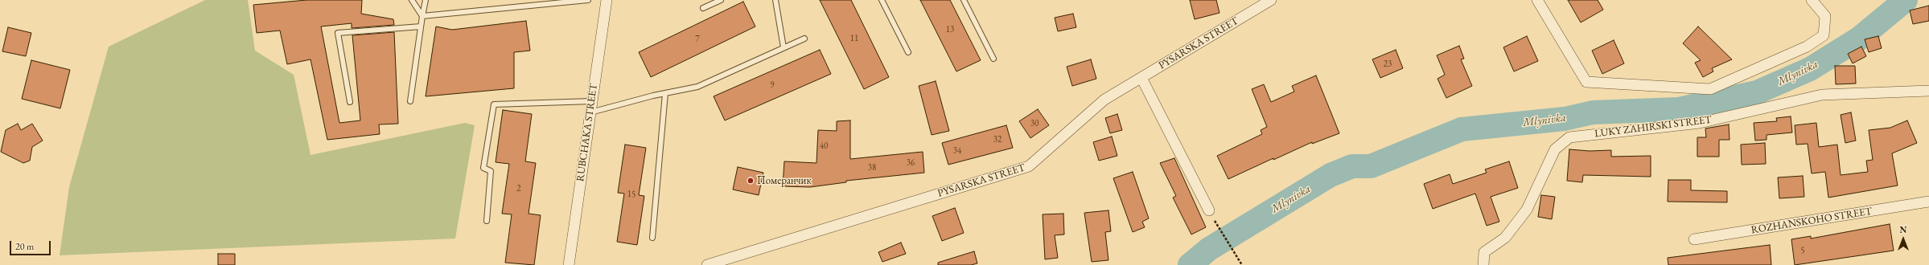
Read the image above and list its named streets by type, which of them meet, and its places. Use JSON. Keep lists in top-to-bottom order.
{
  "streets": {
    "street": [
      "PYSARSKA STREET",
      "LUKY ZAHIRSKI STREET",
      "RUBCHAKA STREET",
      "ROZHANSKOHO STREET"
    ]
  },
  "water": ["Mlynivka"],
  "places": ["Померанчик"],
  "house_numbers": [
    "13",
    "11",
    "7",
    "23",
    "9",
    "30",
    "32",
    "40",
    "34",
    "36",
    "38",
    "2",
    "15",
    "5"
  ],
  "scale_bar": "20 m",
  "north": "top"
}
